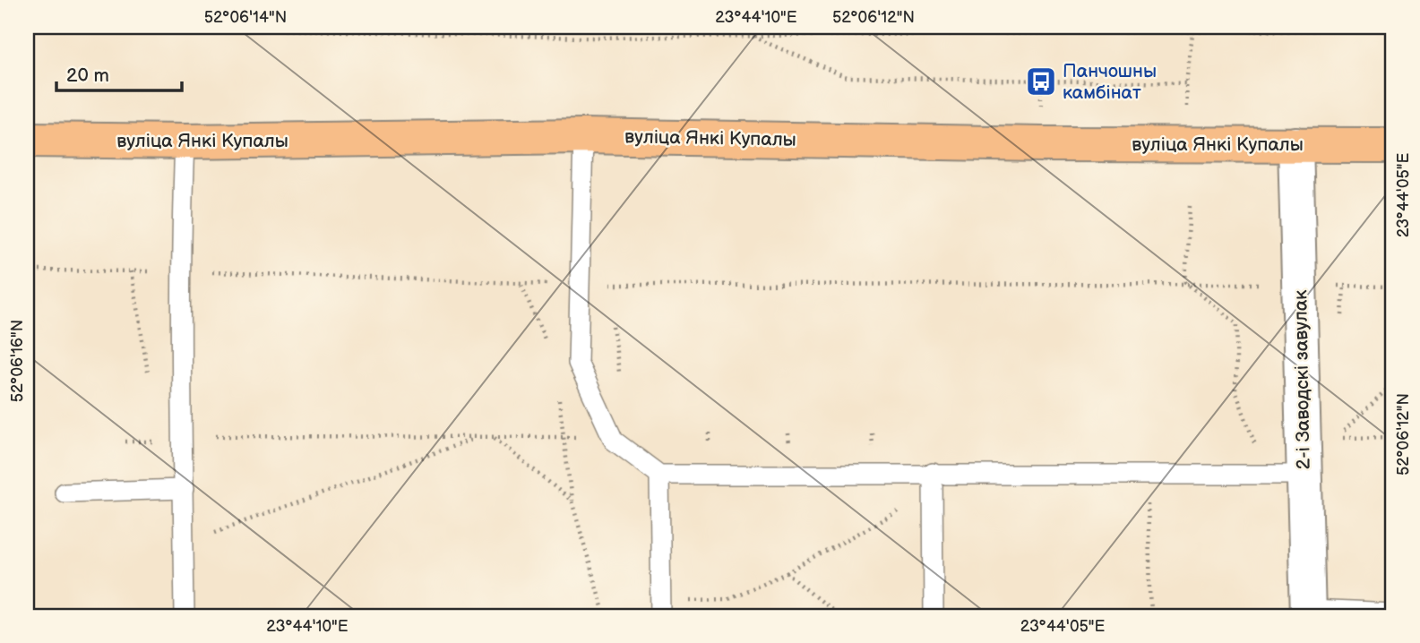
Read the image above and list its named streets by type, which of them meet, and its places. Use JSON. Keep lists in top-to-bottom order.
{
  "streets": {
    "main road": ["вуліца Янкі Купалы"],
    "street": ["2-і Заводскі завулак"]
  },
  "crossings": [
    ["вуліца Янкі Купалы", "2-і Заводскі завулак"]
  ],
  "places": {
    "bus stop": ["Панчошны камбінат"]
  },
  "scale_bar": "20 m",
  "coordinates": [
    "52°06'14\"N",
    "23°44'10\"E",
    "52°06'12\"N",
    "23°44'05\"E",
    "52°06'16\"N"
  ]
}
